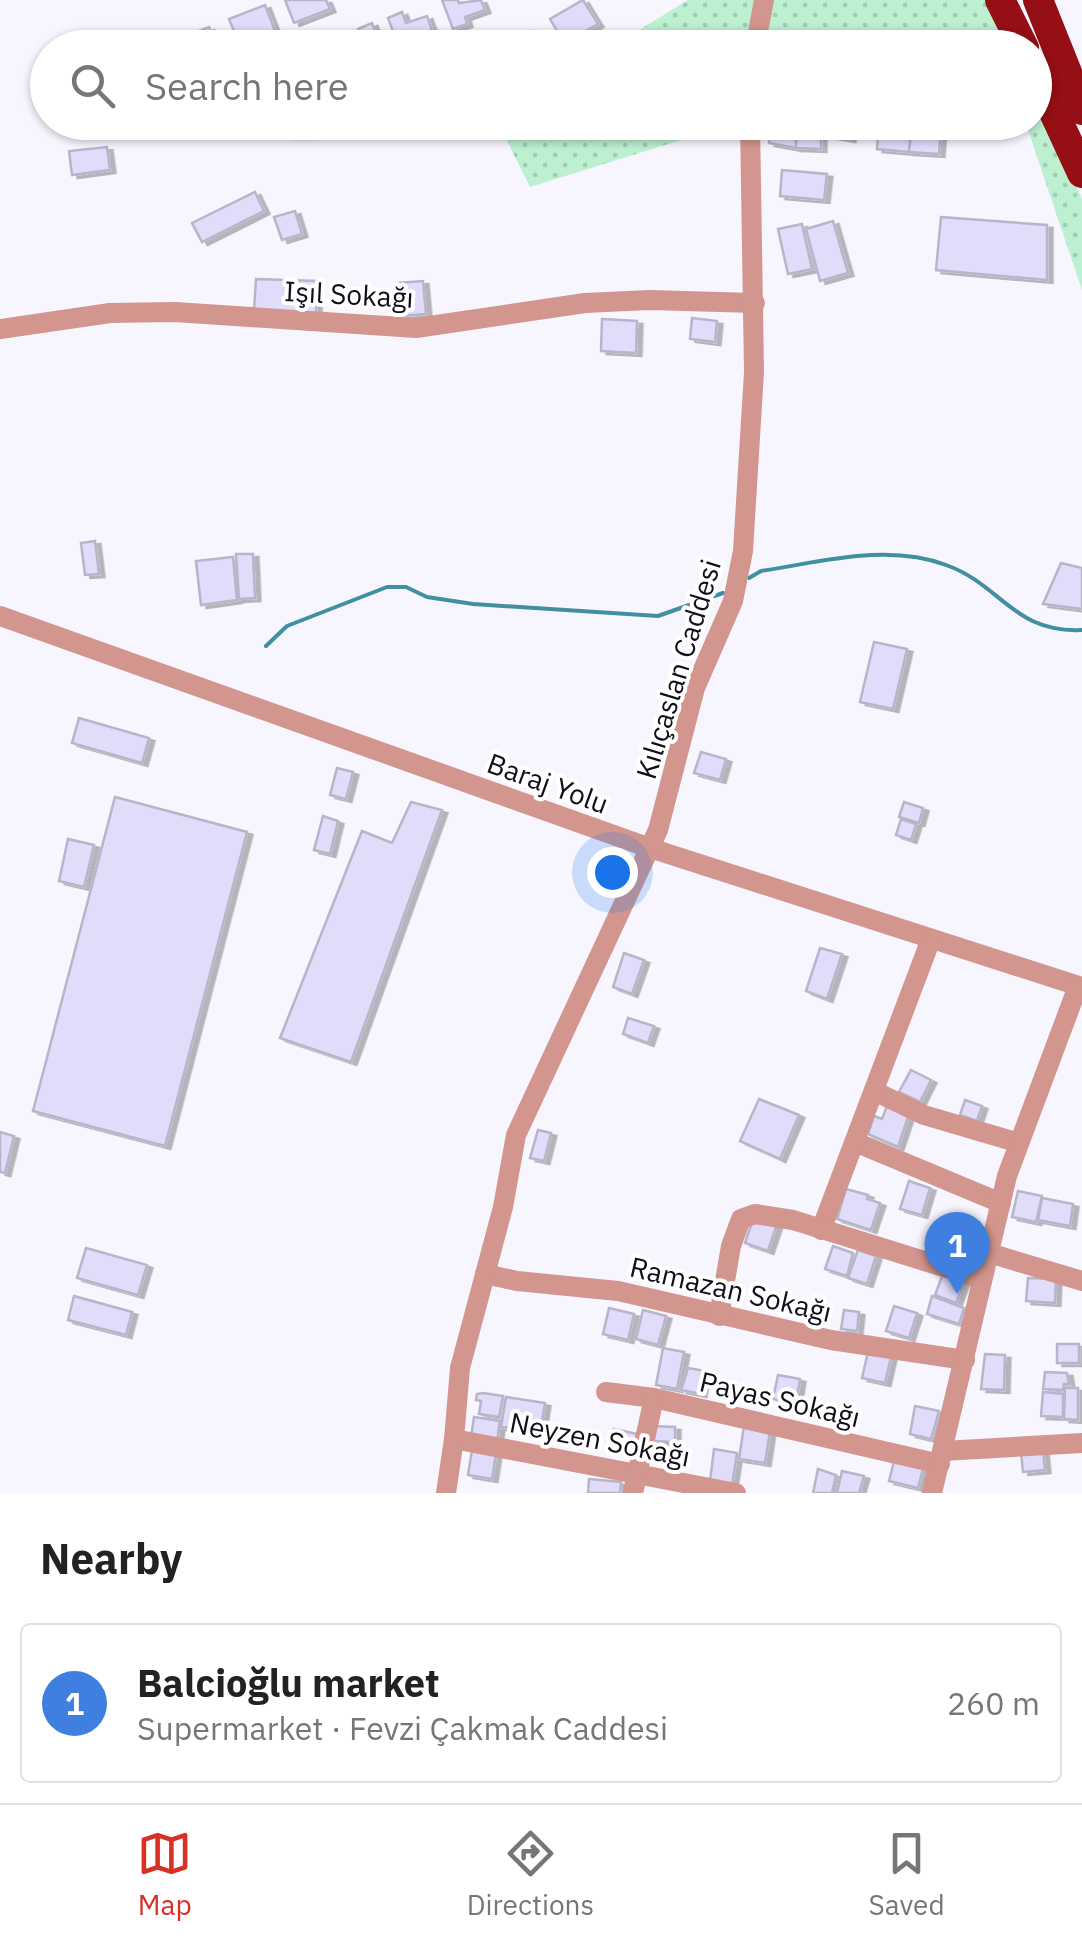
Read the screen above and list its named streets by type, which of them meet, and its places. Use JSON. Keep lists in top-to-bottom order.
{
  "streets": {
    "street": [
      "Işıl Sokağı",
      "Kılıçaslan Caddesi",
      "Baraj Yolu",
      "Ramazan Sokağı",
      "Payas Sokağı",
      "Neyzen Sokağı"
    ]
  },
  "crossings": [
    ["Işıl Sokağı", "Kılıçaslan Caddesi"],
    ["Kılıçaslan Caddesi", "Baraj Yolu"],
    ["Kılıçaslan Caddesi", "Ramazan Sokağı"],
    ["Kılıçaslan Caddesi", "Neyzen Sokağı"]
  ],
  "page": {
    "search": "Search here",
    "pins": "1",
    "heading": "Nearby",
    "list": [
      {
        "mark": "1",
        "name": "Balcioğlu market",
        "note": "Supermarket · Fevzi Çakmak Caddesi",
        "value": "260 m"
      }
    ],
    "nav": ["Map", "Directions", "Saved"]
  }
}
